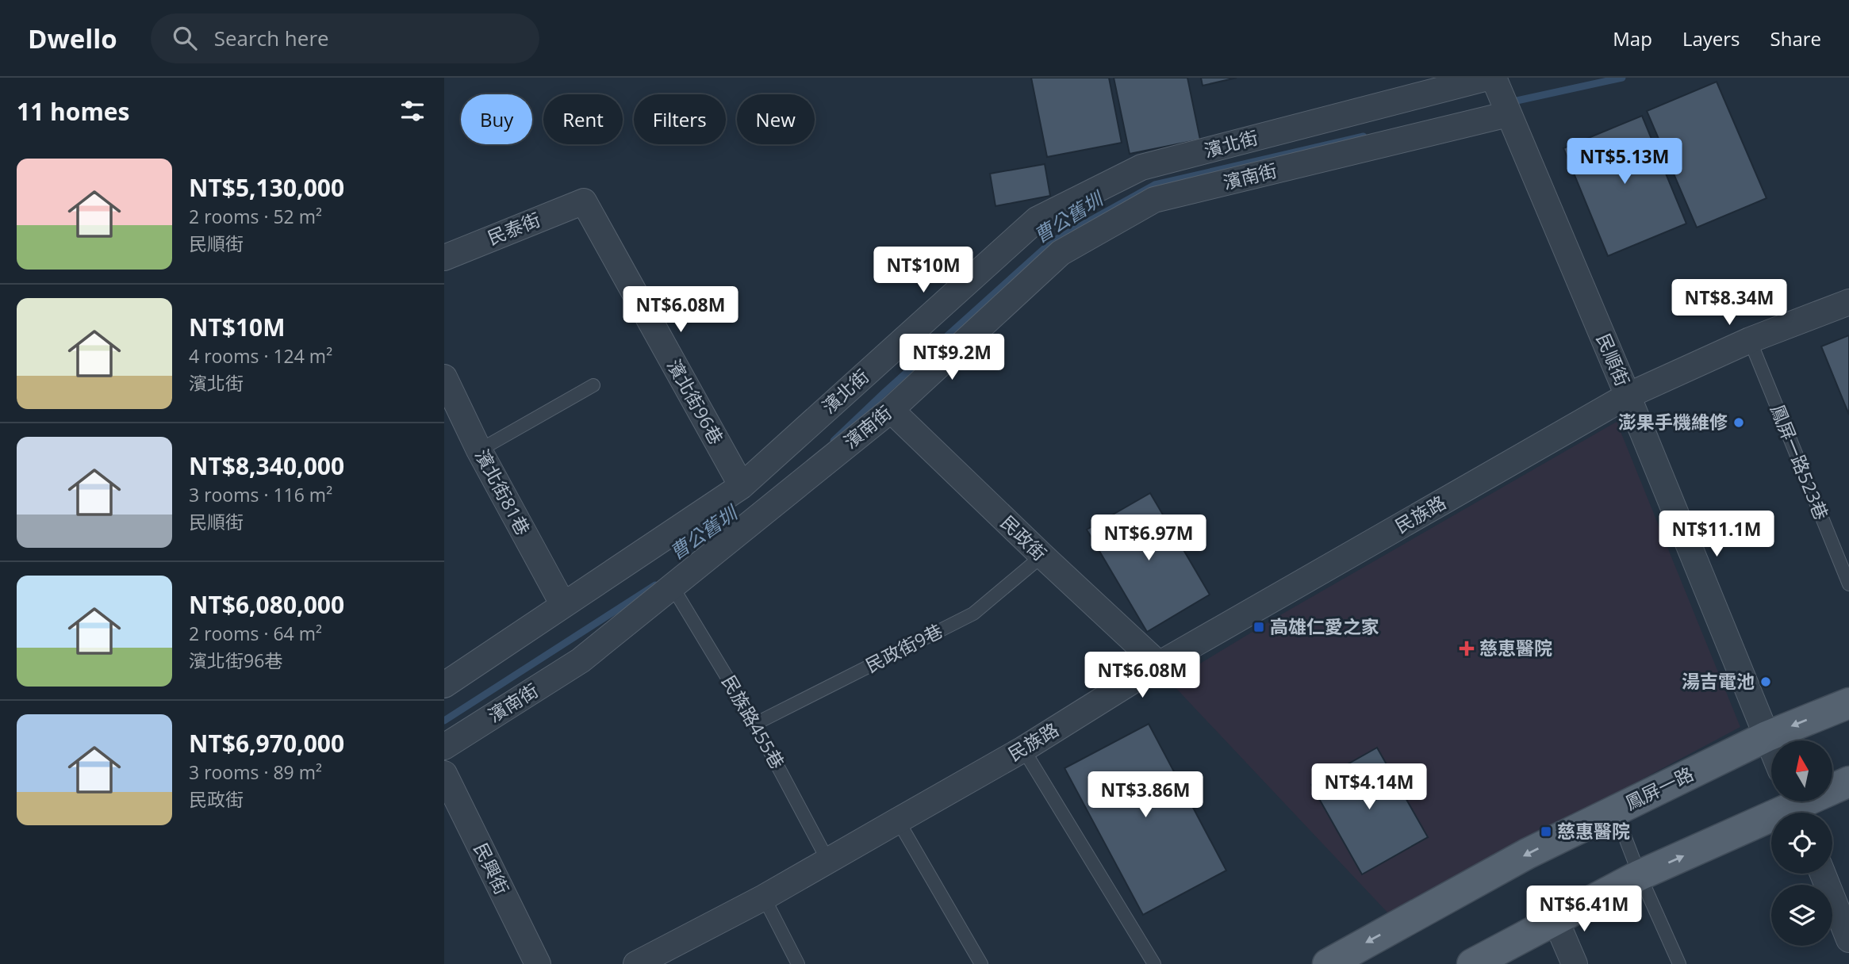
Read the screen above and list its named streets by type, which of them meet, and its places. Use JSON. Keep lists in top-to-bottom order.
{
  "streets": {
    "main road": ["鳳屏一路"],
    "street": [
      "濱北街",
      "濱南街",
      "民泰街",
      "民順街",
      "濱北街96巷",
      "濱北街81巷",
      "民族路",
      "民政街",
      "民興街"
    ],
    "lane": ["鳳屏一路523巷", "民政街9巷", "民族路455巷"]
  },
  "crossings": [
    ["濱北街", "濱南街"],
    ["濱北街", "民順街"],
    ["濱北街", "濱北街96巷"],
    ["濱北街", "濱北街81巷"],
    ["濱南街", "民順街"],
    ["濱南街", "民政街"],
    ["濱南街", "民族路455巷"],
    ["民泰街", "濱北街96巷"],
    ["民順街", "民族路"],
    ["民順街", "鳳屏一路"],
    ["鳳屏一路523巷", "民族路"],
    ["民族路", "民政街"],
    ["民族路", "民族路455巷"],
    ["民政街", "民政街9巷"],
    ["民政街9巷", "民族路455巷"]
  ],
  "water": ["曹公舊圳"],
  "places": {
    "other": ["澎果手機維修", "湯吉電池"],
    "transit": ["高雄仁愛之家", "慈惠醫院"],
    "health": ["慈恵醫院"]
  },
  "north": "top",
  "page": {
    "header": "Dwello",
    "search": "Search here",
    "nav": ["Map", "Layers", "Share"],
    "heading": "11 homes",
    "chip": [
      "Buy",
      "Rent",
      "Filters",
      "New"
    ],
    "price": [
      "NT$5.13M",
      "NT$10M",
      "NT$8.34M",
      "NT$6.08M",
      "NT$9.2M",
      "NT$11.1M",
      "NT$6.97M",
      "NT$6.08M",
      "NT$4.14M",
      "NT$3.86M",
      "NT$6.41M"
    ],
    "list": [
      {
        "name": "NT$5,130,000",
        "note": "2 rooms · 52 m² · 民順街"
      },
      {
        "name": "NT$10M",
        "note": "4 rooms · 124 m² · 濱北街"
      },
      {
        "name": "NT$8,340,000",
        "note": "3 rooms · 116 m² · 民順街"
      },
      {
        "name": "NT$6,080,000",
        "note": "2 rooms · 64 m² · 濱北街96巷"
      },
      {
        "name": "NT$6,970,000",
        "note": "3 rooms · 89 m² · 民政街"
      }
    ]
  }
}
